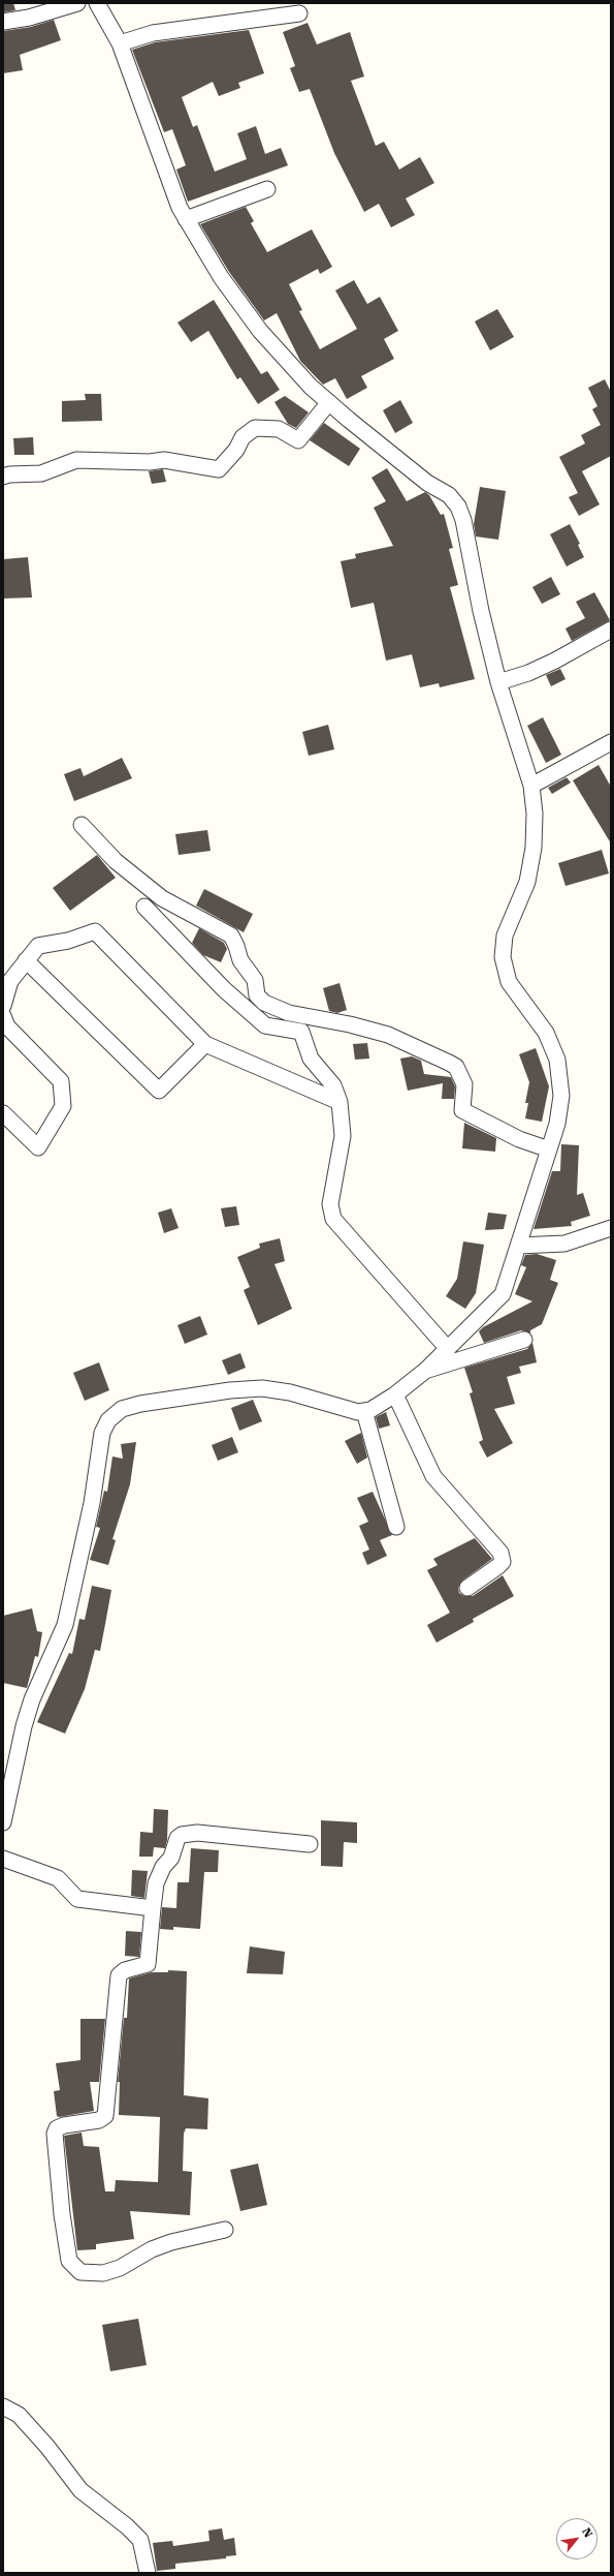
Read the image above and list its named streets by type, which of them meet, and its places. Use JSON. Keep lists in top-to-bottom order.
{
  "north": "top right"
}
